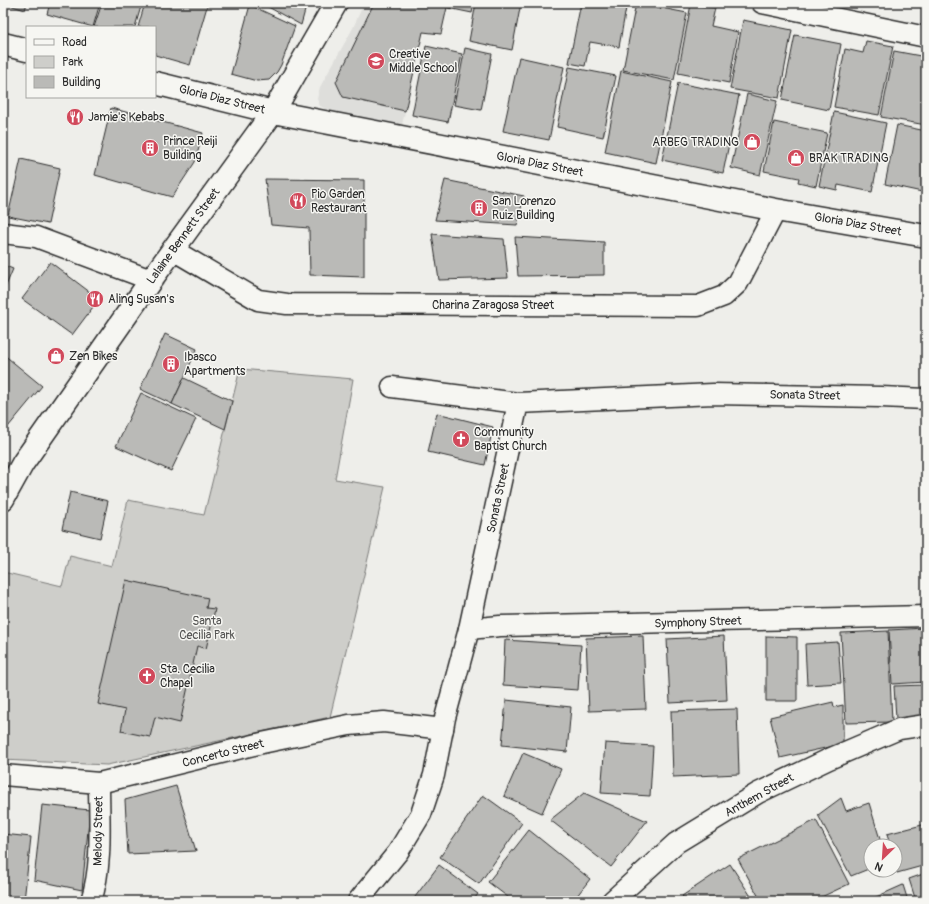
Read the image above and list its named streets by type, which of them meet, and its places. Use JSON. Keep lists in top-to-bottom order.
{
  "streets": {
    "street": [
      "Gloria Diaz Street",
      "Lalaine Bennett Street",
      "Charina Zaragosa Street",
      "Sonata Street",
      "Symphony Street",
      "Concerto Street",
      "Anthem Street",
      "Melody Street"
    ]
  },
  "crossings": [
    ["Gloria Diaz Street", "Lalaine Bennett Street"],
    ["Gloria Diaz Street", "Charina Zaragosa Street"],
    ["Lalaine Bennett Street", "Charina Zaragosa Street"],
    ["Sonata Street", "Symphony Street"],
    ["Sonata Street", "Concerto Street"],
    ["Concerto Street", "Melody Street"]
  ],
  "parks": ["Santa Cecilia Park"],
  "places": {
    "school or university": ["Creative Middle School"],
    "restaurant": ["Jamie's Kebabs", "Pio Garden Restaurant", "Aling Susan's"],
    "shop": ["ARBEG TRADING", "BRAK TRADING", "Zen Bikes"],
    "building": ["Prince Reiji Building", "San Lorenzo Ruiz Building", "Ibasco Apartments"],
    "church": ["Community Baptist Church", "Sta. Cecilia Chapel"]
  },
  "legend": ["Road", "Park", "Building"],
  "north": "bottom left"
}
